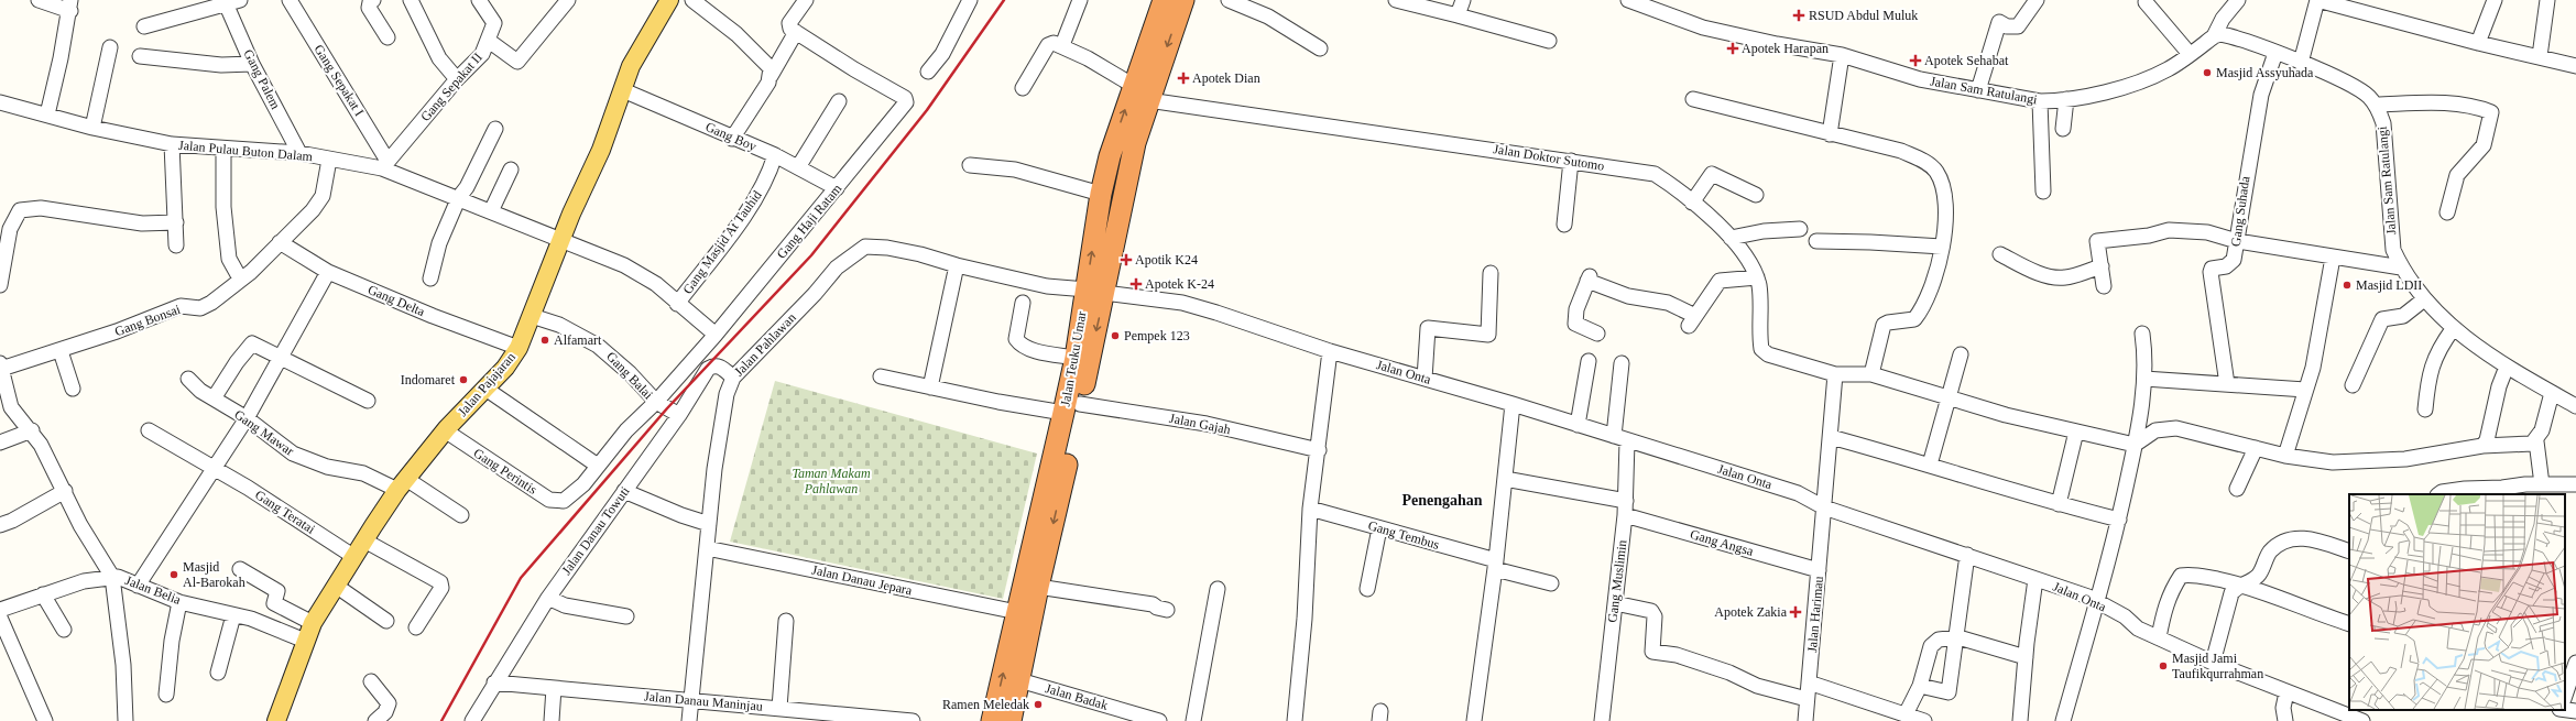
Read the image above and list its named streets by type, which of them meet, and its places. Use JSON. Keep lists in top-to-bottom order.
{
  "streets": {
    "highway": ["Jalan Teuku Umar"],
    "main road": ["Jalan Pajajaran"],
    "street": [
      "Gang Palem",
      "Gang Sepakat I",
      "Gang Sepakat II",
      "Jalan Sam Ratulangi",
      "Gang Boy",
      "Jalan Pulau Buton Dalam",
      "Jalan Doktor Sutomo",
      "Gang Suhada",
      "Gang Haji Ratam",
      "Gang Masjid At Tauhid",
      "Gang Delta",
      "Gang Bonsai",
      "Jalan Pahlawan",
      "Jalan Onta",
      "Gang Balai",
      "Jalan Gajah",
      "Gang Mawar",
      "Gang Perintis",
      "Gang Teratai",
      "Jalan Danau Towuti",
      "Gang Tembus",
      "Gang Angsa",
      "Jalan Danau Jepara",
      "Gang Muslimin",
      "Jalan Belia",
      "Jalan Harimau",
      "Jalan Badak",
      "Jalan Danau Maninjau"
    ]
  },
  "crossings": [
    ["Gang Palem", "Jalan Pulau Buton Dalam"],
    ["Gang Sepakat I", "Gang Sepakat II"],
    ["Gang Sepakat I", "Jalan Pulau Buton Dalam"],
    ["Gang Sepakat II", "Jalan Pulau Buton Dalam"],
    ["Jalan Sam Ratulangi", "Gang Suhada"],
    ["Gang Boy", "Gang Haji Ratam"],
    ["Gang Boy", "Gang Masjid At Tauhid"],
    ["Gang Boy", "Jalan Pajajaran"],
    ["Jalan Pulau Buton Dalam", "Gang Bonsai"],
    ["Jalan Pulau Buton Dalam", "Jalan Pajajaran"],
    ["Jalan Doktor Sutomo", "Jalan Teuku Umar"],
    ["Jalan Doktor Sutomo", "Jalan Harimau"],
    ["Gang Haji Ratam", "Gang Balai"],
    ["Gang Haji Ratam", "Gang Perintis"],
    ["Gang Delta", "Gang Bonsai"],
    ["Gang Delta", "Jalan Pajajaran"],
    ["Jalan Pahlawan", "Jalan Teuku Umar"],
    ["Jalan Pahlawan", "Jalan Onta"],
    ["Jalan Pahlawan", "Jalan Danau Towuti"],
    ["Jalan Pahlawan", "Jalan Danau Jepara"],
    ["Jalan Pahlawan", "Jalan Danau Maninjau"],
    ["Jalan Teuku Umar", "Jalan Onta"],
    ["Jalan Teuku Umar", "Jalan Gajah"],
    ["Jalan Teuku Umar", "Jalan Danau Jepara"],
    ["Jalan Teuku Umar", "Jalan Badak"],
    ["Jalan Onta", "Gang Muslimin"],
    ["Jalan Onta", "Jalan Harimau"],
    ["Gang Balai", "Jalan Pajajaran"],
    ["Gang Balai", "Jalan Danau Towuti"],
    ["Jalan Pajajaran", "Gang Mawar"],
    ["Jalan Pajajaran", "Gang Perintis"],
    ["Jalan Pajajaran", "Gang Teratai"],
    ["Jalan Pajajaran", "Jalan Belia"],
    ["Jalan Danau Towuti", "Jalan Danau Maninjau"],
    ["Gang Angsa", "Gang Muslimin"],
    ["Gang Angsa", "Jalan Harimau"]
  ],
  "districts": ["Penengahan"],
  "parks": ["Taman Makam Pahlawan"],
  "places": {
    "health": [
      "RSUD Abdul Muluk",
      "Apotek Harapan",
      "Apotek Sehabat",
      "Apotek Dian",
      "Apotik K24",
      "Apotek K-24",
      "Apotek Zakia"
    ],
    "other": [
      "Masjid Assyuhada",
      "Masjid LDII",
      "Pempek 123",
      "Alfamart",
      "Indomaret",
      "Masjid Al-Barokah",
      "Masjid Jami Taufikqurrahman",
      "Ramen Meledak"
    ]
  }
}
